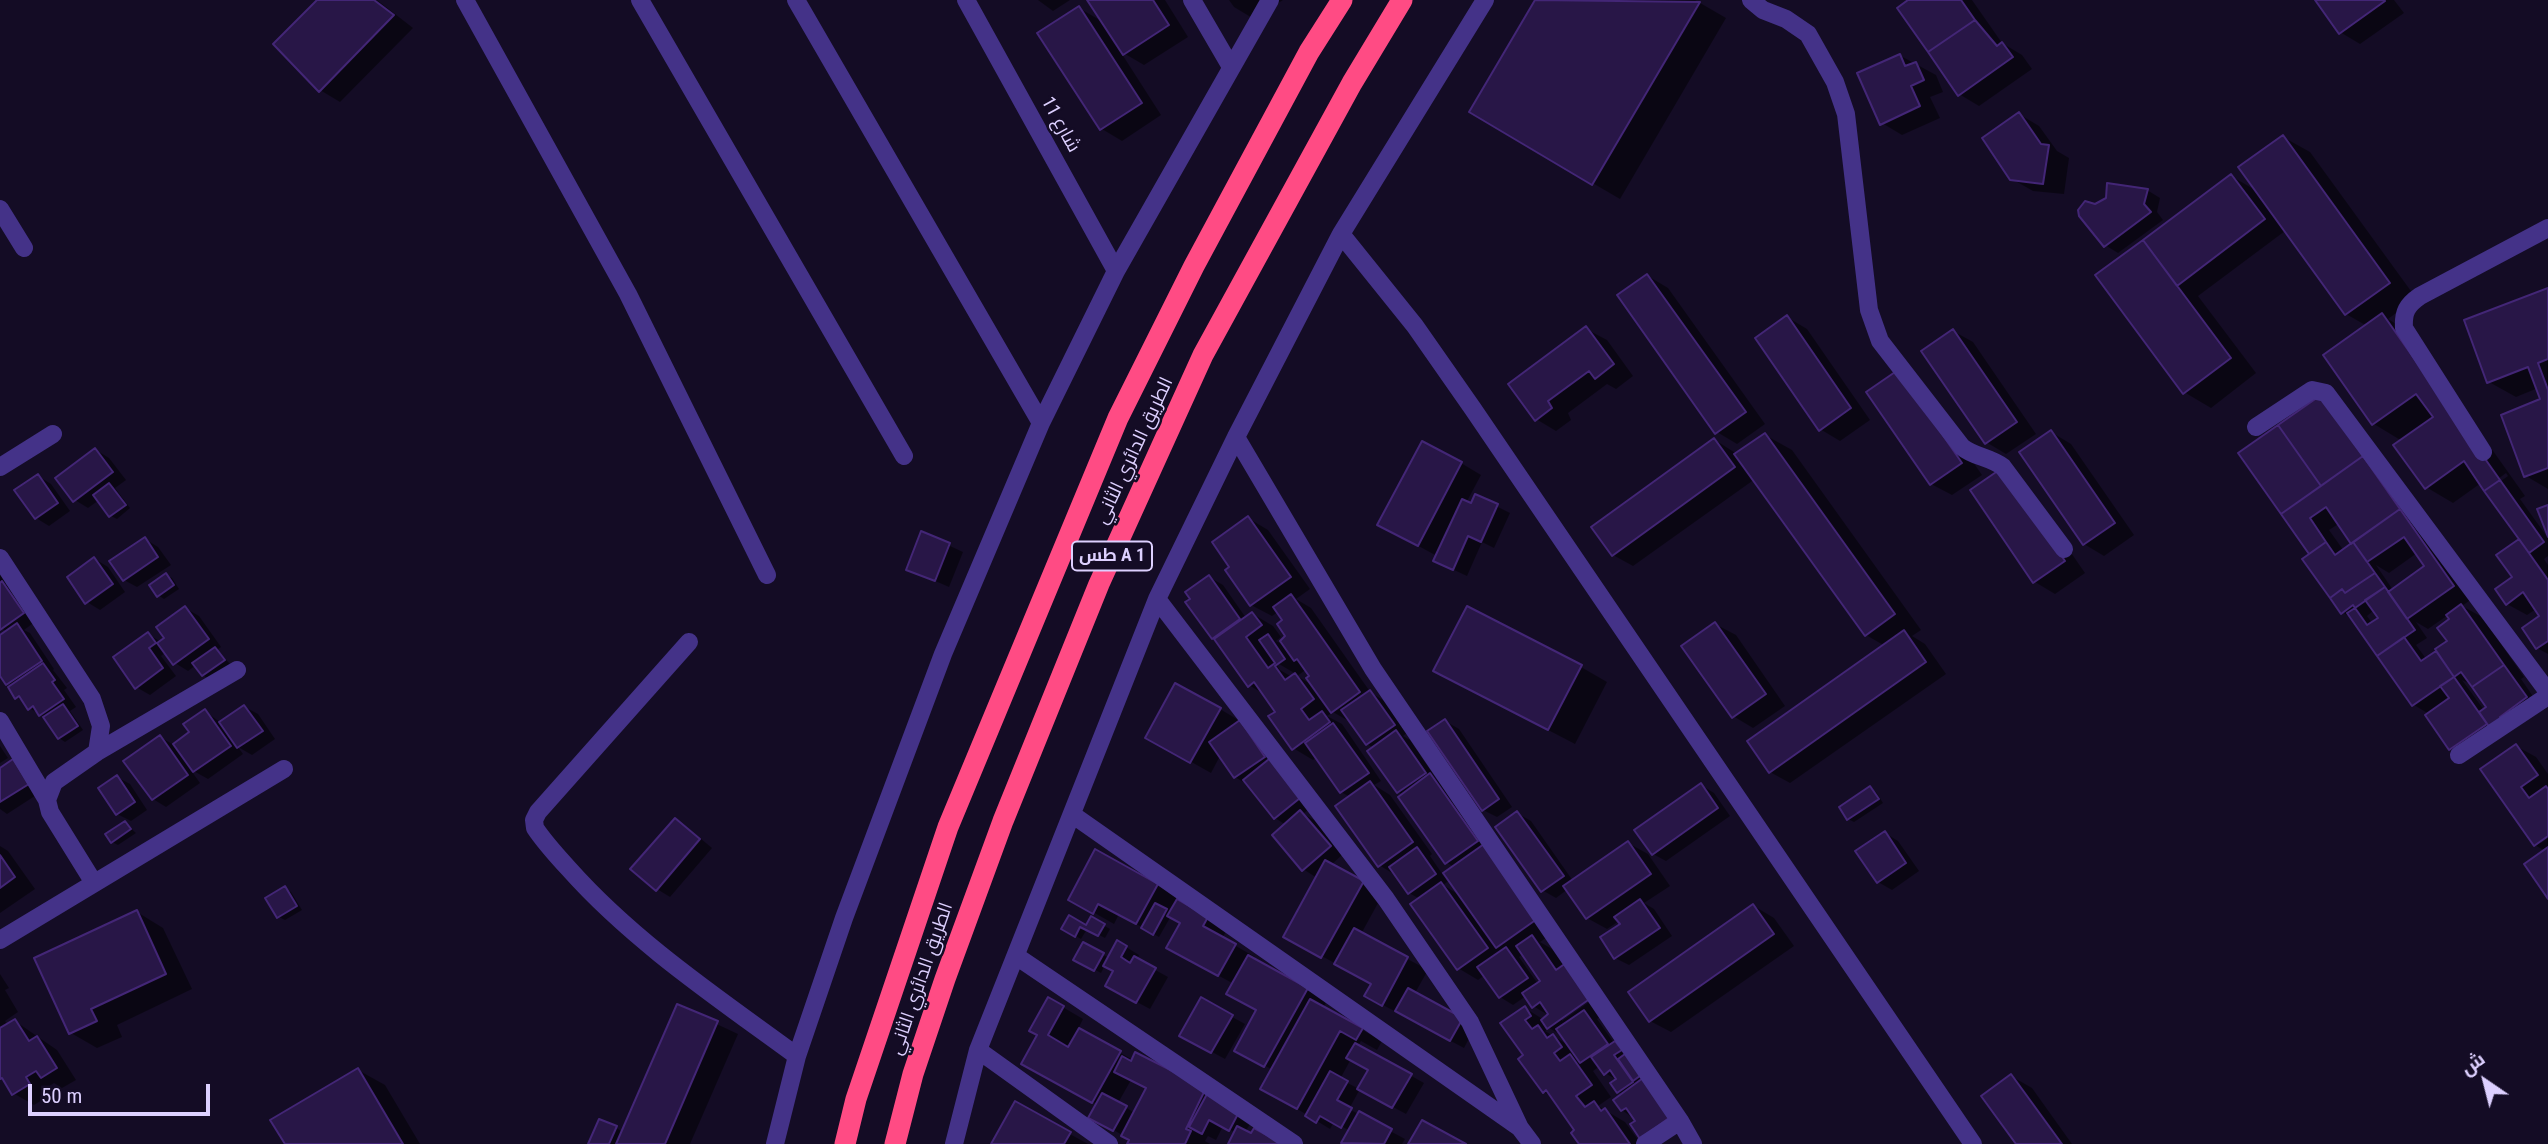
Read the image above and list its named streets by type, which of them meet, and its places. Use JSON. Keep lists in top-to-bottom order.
{
  "streets": {
    "highway": ["الطريق الدائري الثاني", "طس A 1"],
    "street": ["شارع 11"]
  },
  "scale_bar": "50 m",
  "north": "top left"
}
